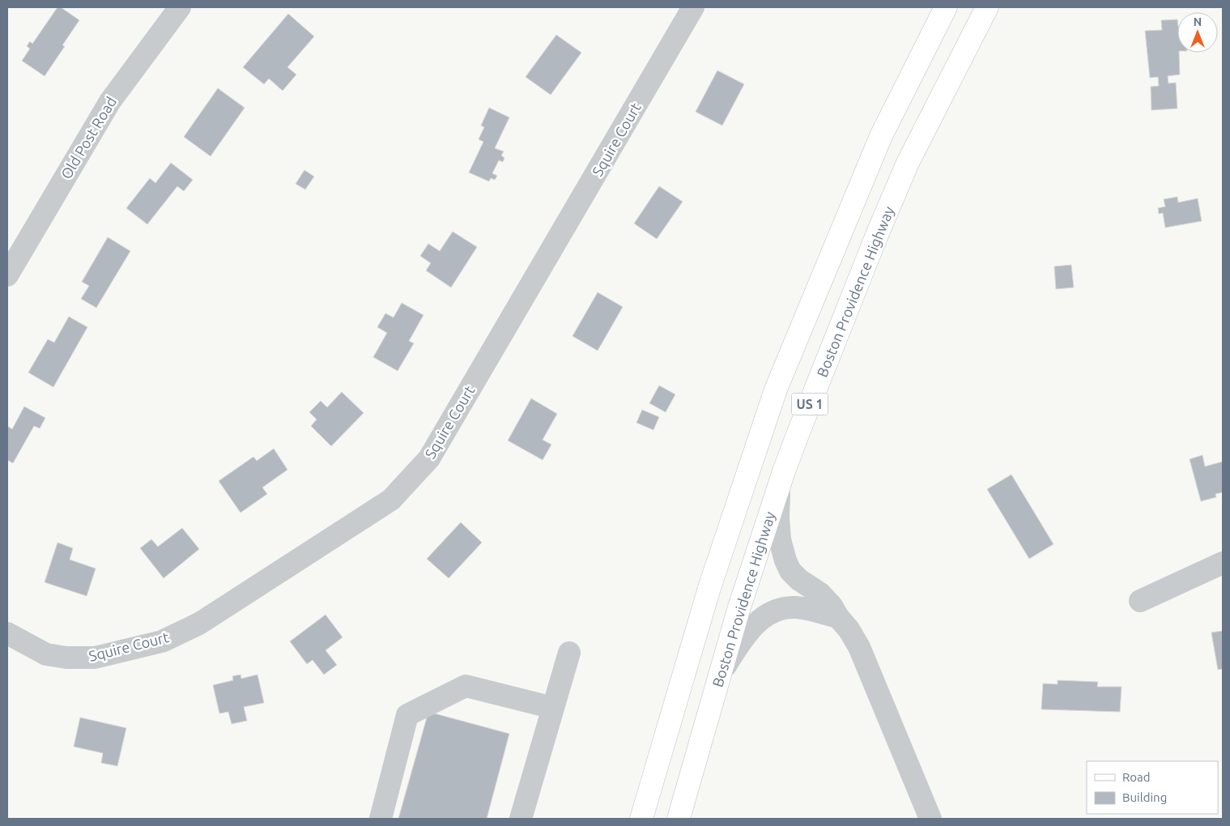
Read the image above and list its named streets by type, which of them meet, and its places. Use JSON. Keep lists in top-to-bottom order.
{
  "streets": {
    "main road": ["Boston Providence Highway", "US 1"],
    "street": ["Old Post Road", "Squire Court"]
  },
  "legend": ["Road", "Building"],
  "north": "top"
}
